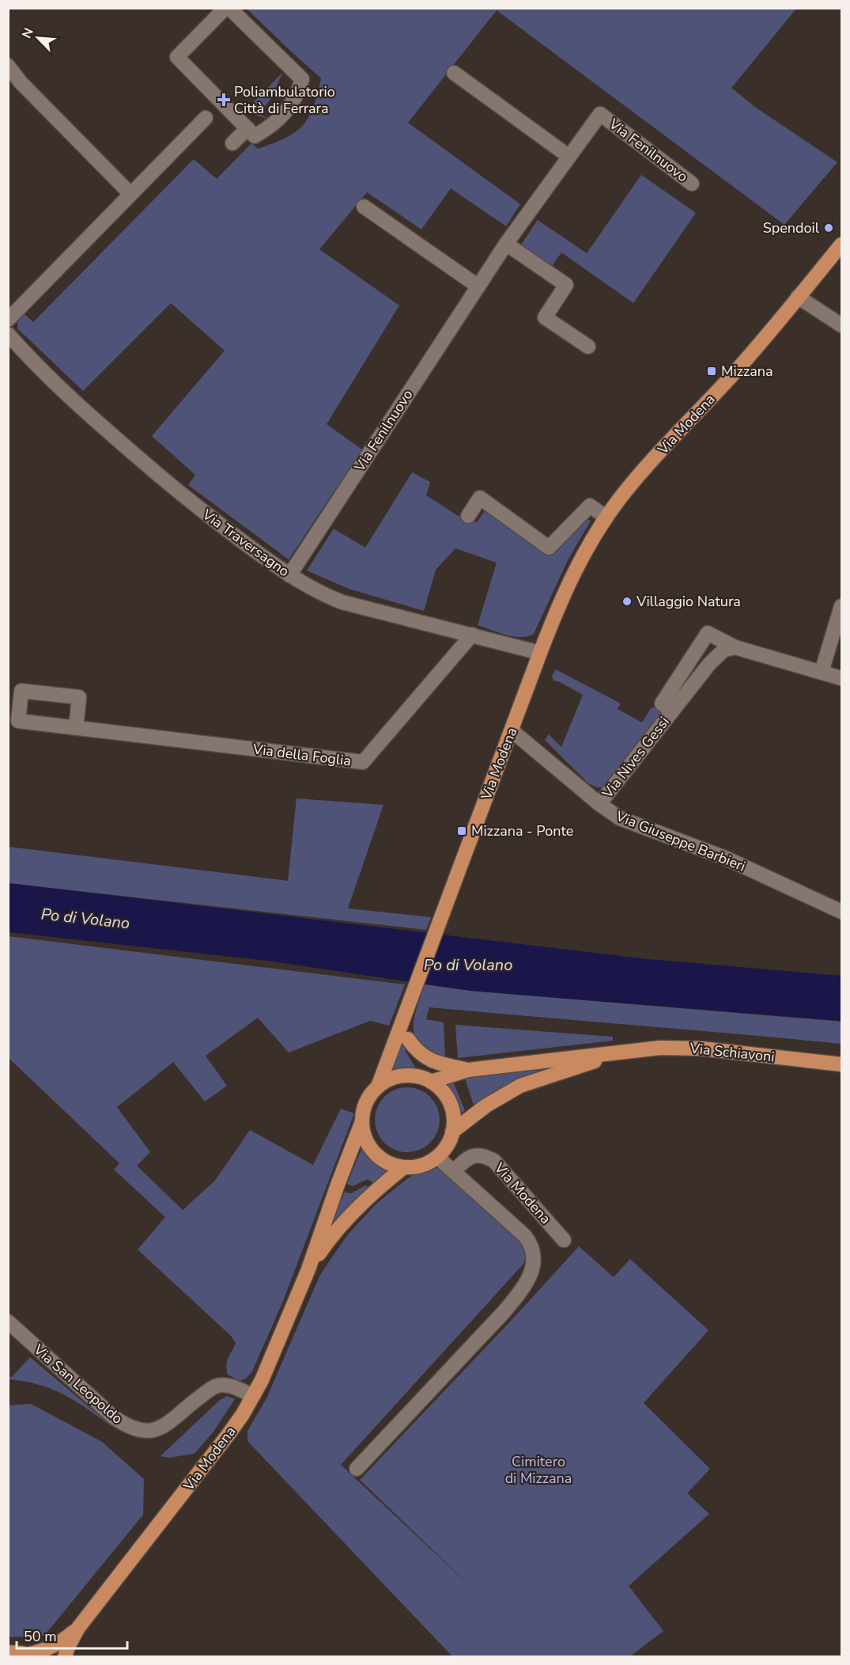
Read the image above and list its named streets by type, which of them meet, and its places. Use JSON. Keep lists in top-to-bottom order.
{
  "streets": {
    "main road": ["Via Modena", "Via Schiavoni"],
    "street": [
      "Via Fenilnuovo",
      "Via Traversagno",
      "Via della Foglia",
      "Via Nives Gessi",
      "Via Giuseppe Barbieri",
      "Via San Leopoldo"
    ]
  },
  "crossings": [
    ["Via Fenilnuovo", "Via Traversagno"],
    ["Via Modena", "Via Traversagno"],
    ["Via Modena", "Via Giuseppe Barbieri"],
    ["Via Modena", "Via Schiavoni"],
    ["Via Modena", "Via San Leopoldo"],
    ["Via Traversagno", "Via della Foglia"],
    ["Via Nives Gessi", "Via Giuseppe Barbieri"]
  ],
  "water": ["Po di Volano"],
  "parks": ["Cimitero di Mizzana"],
  "places": {
    "health": ["Poliambulatorio Città di Ferrara"],
    "other": ["Spendoil", "Villaggio Natura"],
    "transit": ["Mizzana", "Mizzana - Ponte"]
  },
  "scale_bar": "50 m",
  "north": "top left"
}
